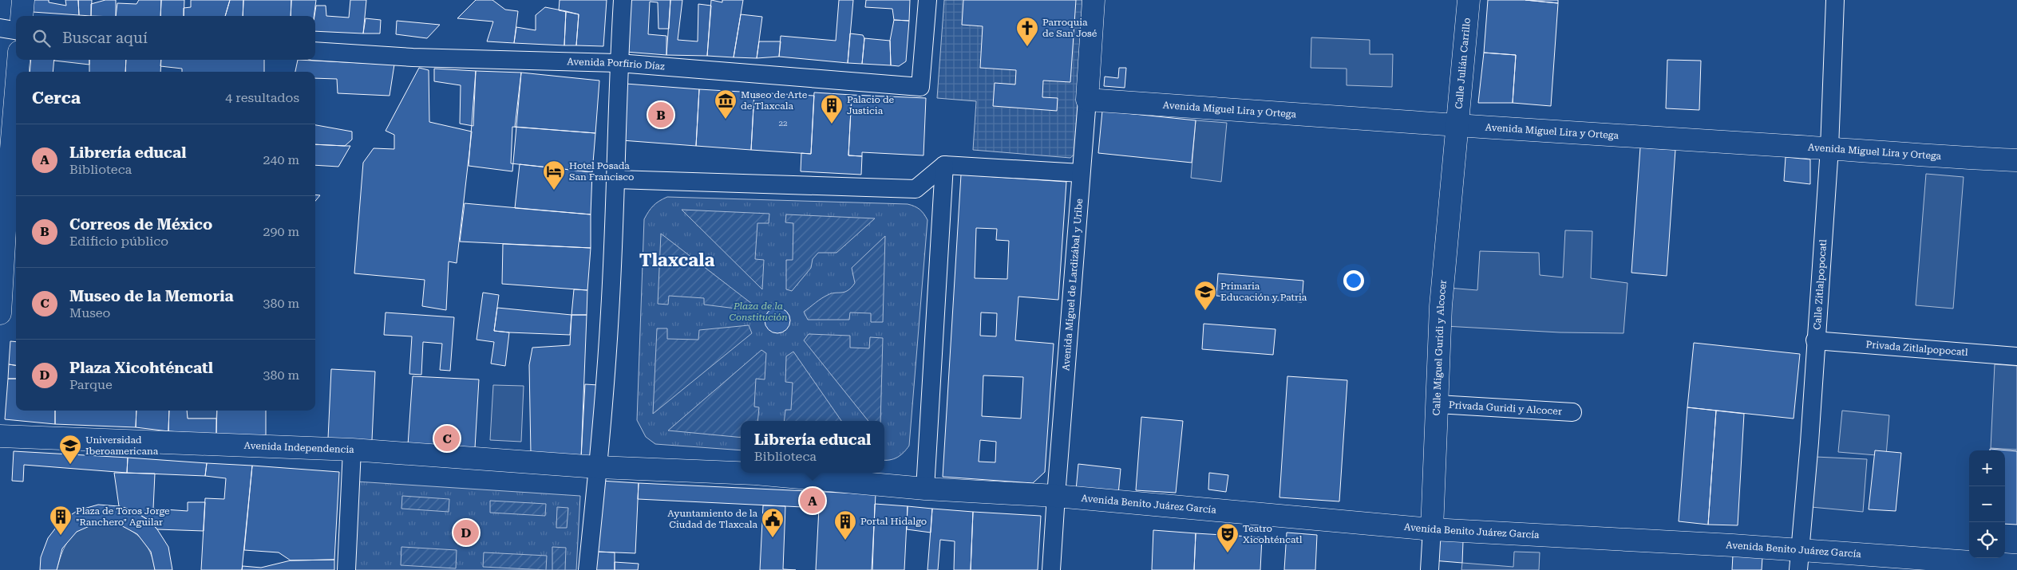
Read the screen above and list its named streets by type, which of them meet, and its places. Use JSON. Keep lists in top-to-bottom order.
{
  "streets": {
    "main road": [
      "Calle Julián Carrillo",
      "Avenida Miguel Lira y Ortega",
      "Avenida Miguel de Lardizábal y Uribe",
      "Calle Miguel Guridi y Alcocer",
      "Avenida Independencia",
      "Avenida Benito Juárez García"
    ],
    "street": [
      "Avenida Porfirio Díaz",
      "Calle Zitlalpopocatl",
      "Privada Zitlalpopocatl",
      "Privada Guridi y Alcocer"
    ]
  },
  "crossings": [
    ["Calle Julián Carrillo", "Avenida Miguel Lira y Ortega"],
    ["Calle Julián Carrillo", "Calle Miguel Guridi y Alcocer"],
    ["Avenida Miguel Lira y Ortega", "Avenida Miguel de Lardizábal y Uribe"],
    ["Avenida Miguel Lira y Ortega", "Calle Zitlalpopocatl"],
    ["Avenida Miguel Lira y Ortega", "Calle Miguel Guridi y Alcocer"],
    ["Avenida Miguel de Lardizábal y Uribe", "Avenida Benito Juárez García"],
    ["Calle Zitlalpopocatl", "Privada Zitlalpopocatl"],
    ["Calle Zitlalpopocatl", "Avenida Benito Juárez García"],
    ["Calle Miguel Guridi y Alcocer", "Privada Guridi y Alcocer"],
    ["Calle Miguel Guridi y Alcocer", "Avenida Benito Juárez García"]
  ],
  "districts": ["Tlaxcala"],
  "parks": ["Plaza de la Constitución"],
  "places": {
    "church": ["Parroquia de San José"],
    "museum": ["Museo de Arte de Tlaxcala"],
    "building": ["Palacio de Justicia", "Plaza de Toros Jorge \"Ranchero\" Aguilar", "Portal Hidalgo"],
    "hotel": ["Hotel Posada San Francisco"],
    "school or university": ["Primaria Educación y Patria", "Universidad Iberoamericana"],
    "public building": ["Ayuntamiento de la Ciudad de Tlaxcala"],
    "theatre": ["Teatro Xicohténcatl"]
  },
  "house_numbers": ["22"],
  "page": {
    "search": "Buscar aquí",
    "heading": ["Cerca", "4 resultados"],
    "pins": [
      "B",
      "C",
      "A",
      "D"
    ],
    "list": [
      {
        "mark": "A",
        "name": "Librería educal",
        "note": "Biblioteca",
        "value": "240 m"
      },
      {
        "mark": "B",
        "name": "Correos de México",
        "note": "Edificio público",
        "value": "290 m"
      },
      {
        "mark": "C",
        "name": "Museo de la Memoria",
        "note": "Museo",
        "value": "380 m"
      },
      {
        "mark": "D",
        "name": "Plaza Xicohténcatl",
        "note": "Parque",
        "value": "380 m"
      }
    ],
    "popup": ["Librería educal", "Biblioteca"],
    "map_buttons": ["+", "−"]
  }
}
